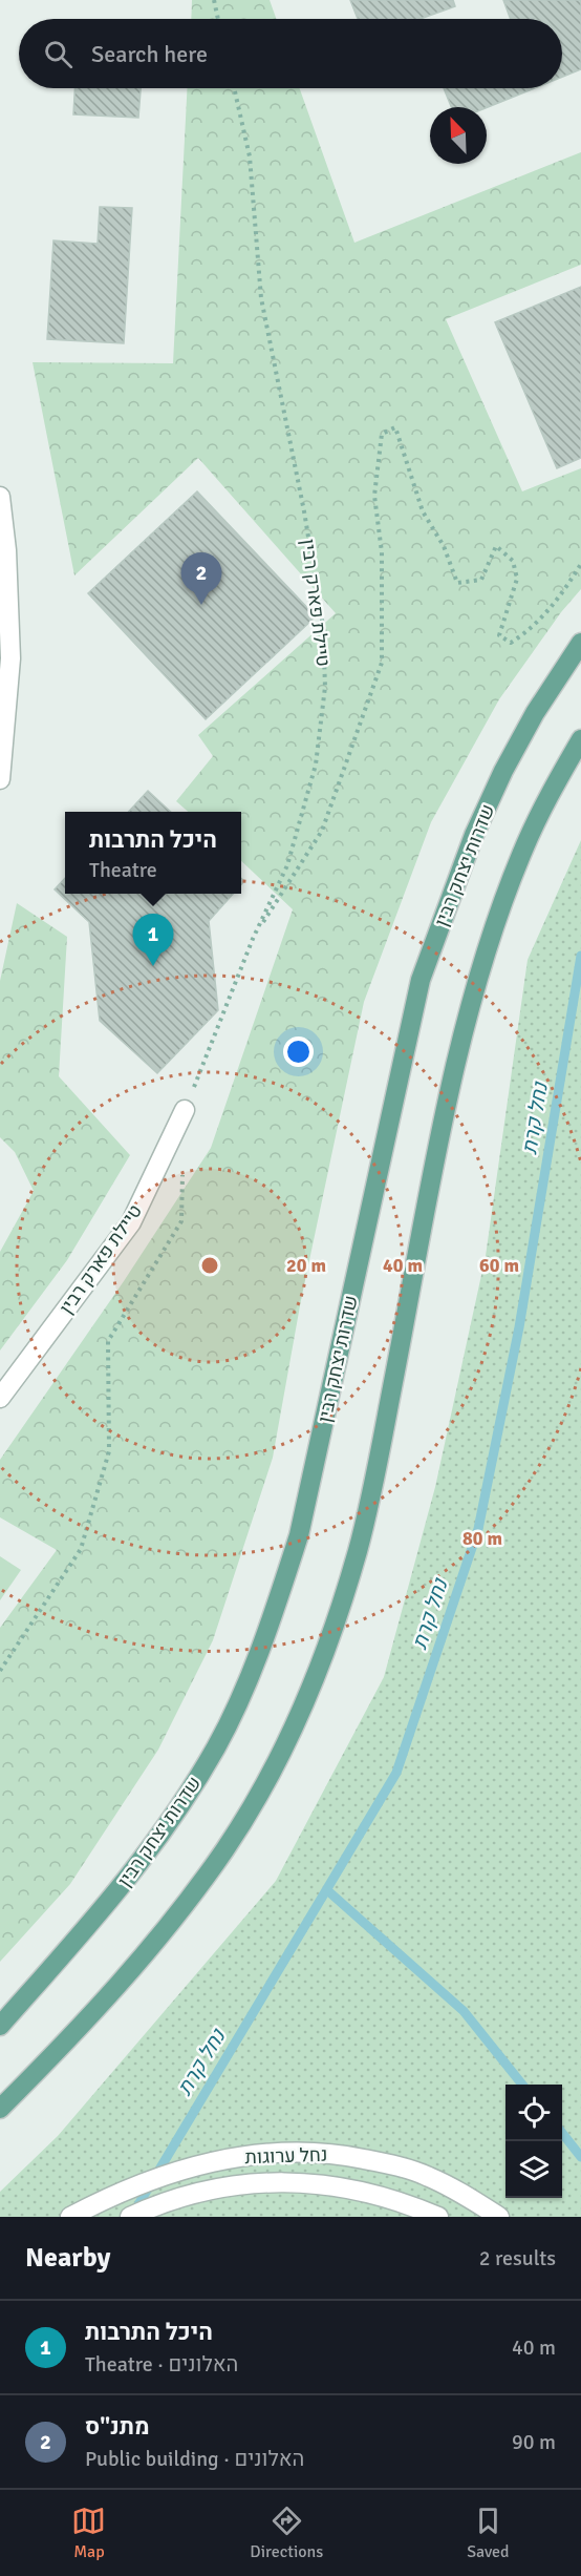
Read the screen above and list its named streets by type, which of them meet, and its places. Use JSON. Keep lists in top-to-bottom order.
{
  "streets": {
    "main road": ["שדרות יצחק רבין"],
    "street": ["טיילת פארק רבין", "נחל ערוגות"]
  },
  "water": ["נחל קרת"],
  "north": "top left",
  "page": {
    "search": "Search here",
    "pins": ["2", "1"],
    "popup": ["היכל התרבות", "Theatre"],
    "heading": ["Nearby", "2 results"],
    "list": [
      {
        "mark": "1",
        "name": "היכל התרבות",
        "note": "Theatre · האלונים",
        "value": "40 m"
      },
      {
        "mark": "2",
        "name": "מתנ\"ס",
        "note": "Public building · האלונים",
        "value": "90 m"
      }
    ],
    "nav": ["Map", "Directions", "Saved"]
  },
  "rings": [
    "20 m",
    "40 m",
    "60 m",
    "80 m"
  ]
}
